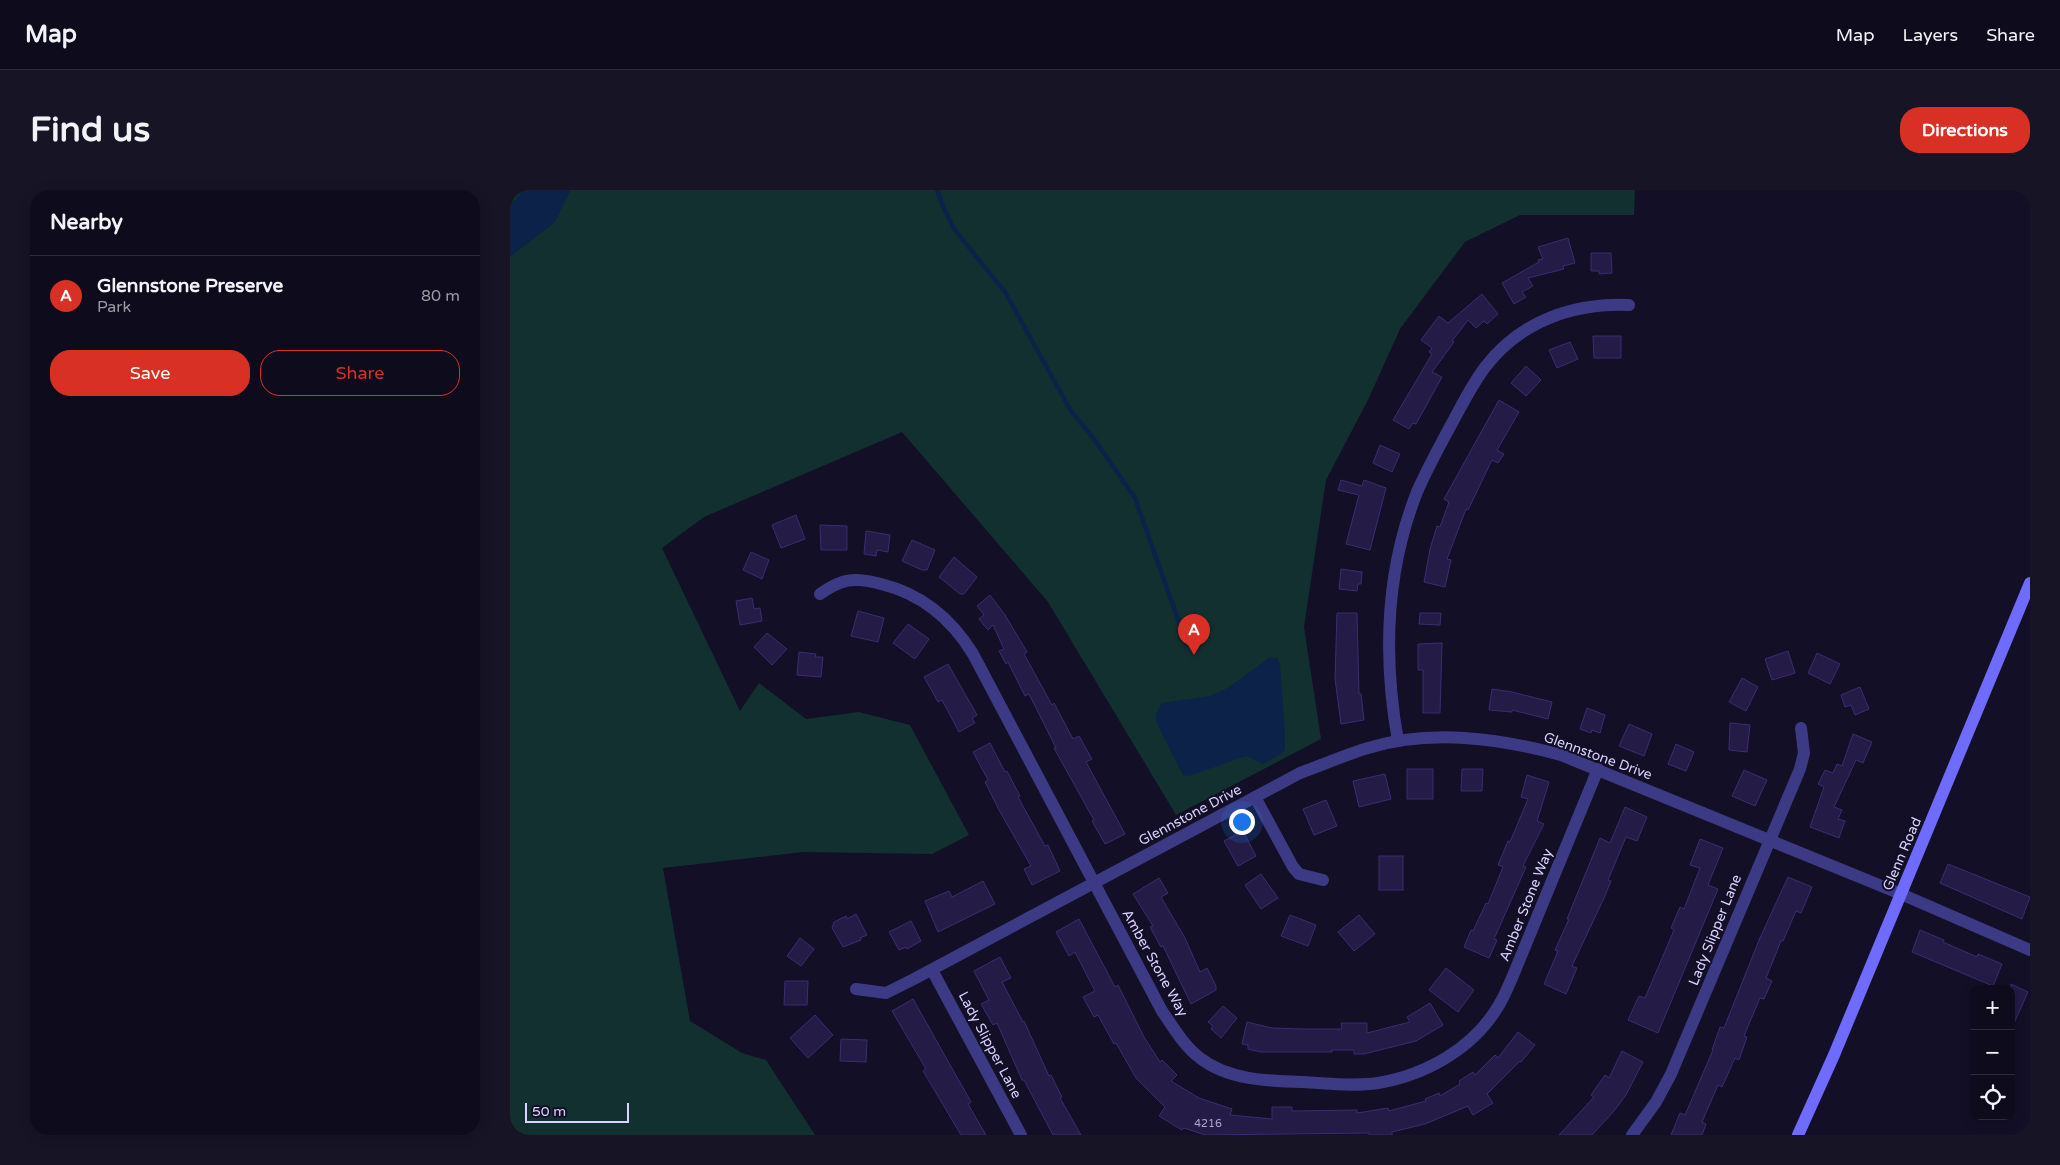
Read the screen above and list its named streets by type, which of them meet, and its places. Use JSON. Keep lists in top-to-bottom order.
{
  "streets": {
    "street": [
      "Glennstone Drive",
      "Glenn Road",
      "Amber Stone Way",
      "Lady Slipper Lane"
    ]
  },
  "crossings": [
    ["Glennstone Drive", "Glenn Road"],
    ["Glennstone Drive", "Amber Stone Way"],
    ["Glennstone Drive", "Lady Slipper Lane"]
  ],
  "house_numbers": ["4216"],
  "scale_bar": "50 m",
  "page": {
    "header": "Map",
    "nav": ["Map", "Layers", "Share"],
    "buttons": [
      "Directions",
      ["Save", "Share"]
    ],
    "title": "Find us",
    "heading": "Nearby",
    "list": [
      {
        "mark": "A",
        "name": "Glennstone Preserve",
        "note": "Park",
        "value": "80 m"
      }
    ],
    "pins": "A",
    "map_buttons": ["+", "−"],
    "scale": "50 m"
  }
}
